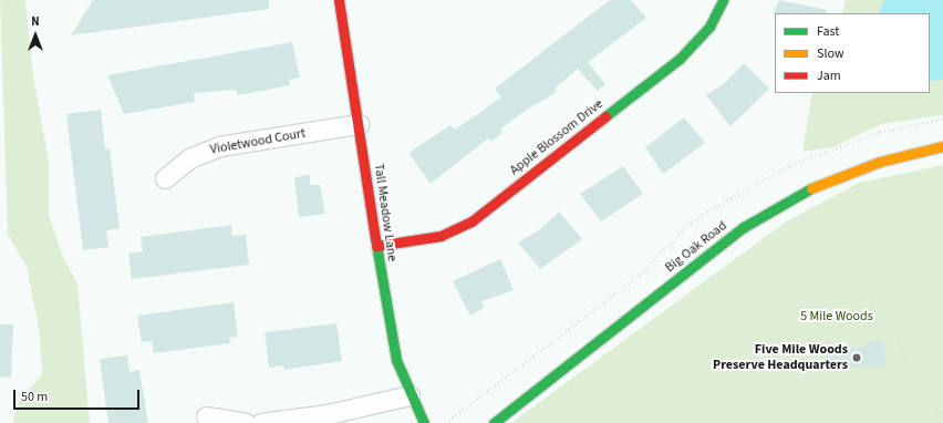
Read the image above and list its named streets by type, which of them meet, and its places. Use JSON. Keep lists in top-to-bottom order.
{
  "streets": {
    "street": [
      "Apple Blossom Drive",
      "Violetwood Court",
      "Tall Meadow Lane",
      "Big Oak Road"
    ]
  },
  "crossings": [
    ["Apple Blossom Drive", "Tall Meadow Lane"],
    ["Violetwood Court", "Tall Meadow Lane"]
  ],
  "parks": ["5 Mile Woods"],
  "places": ["Five Mile Woods Preserve Headquarters"],
  "legend": ["Fast", "Slow", "Jam"],
  "scale_bar": "50 m",
  "north": "top"
}
